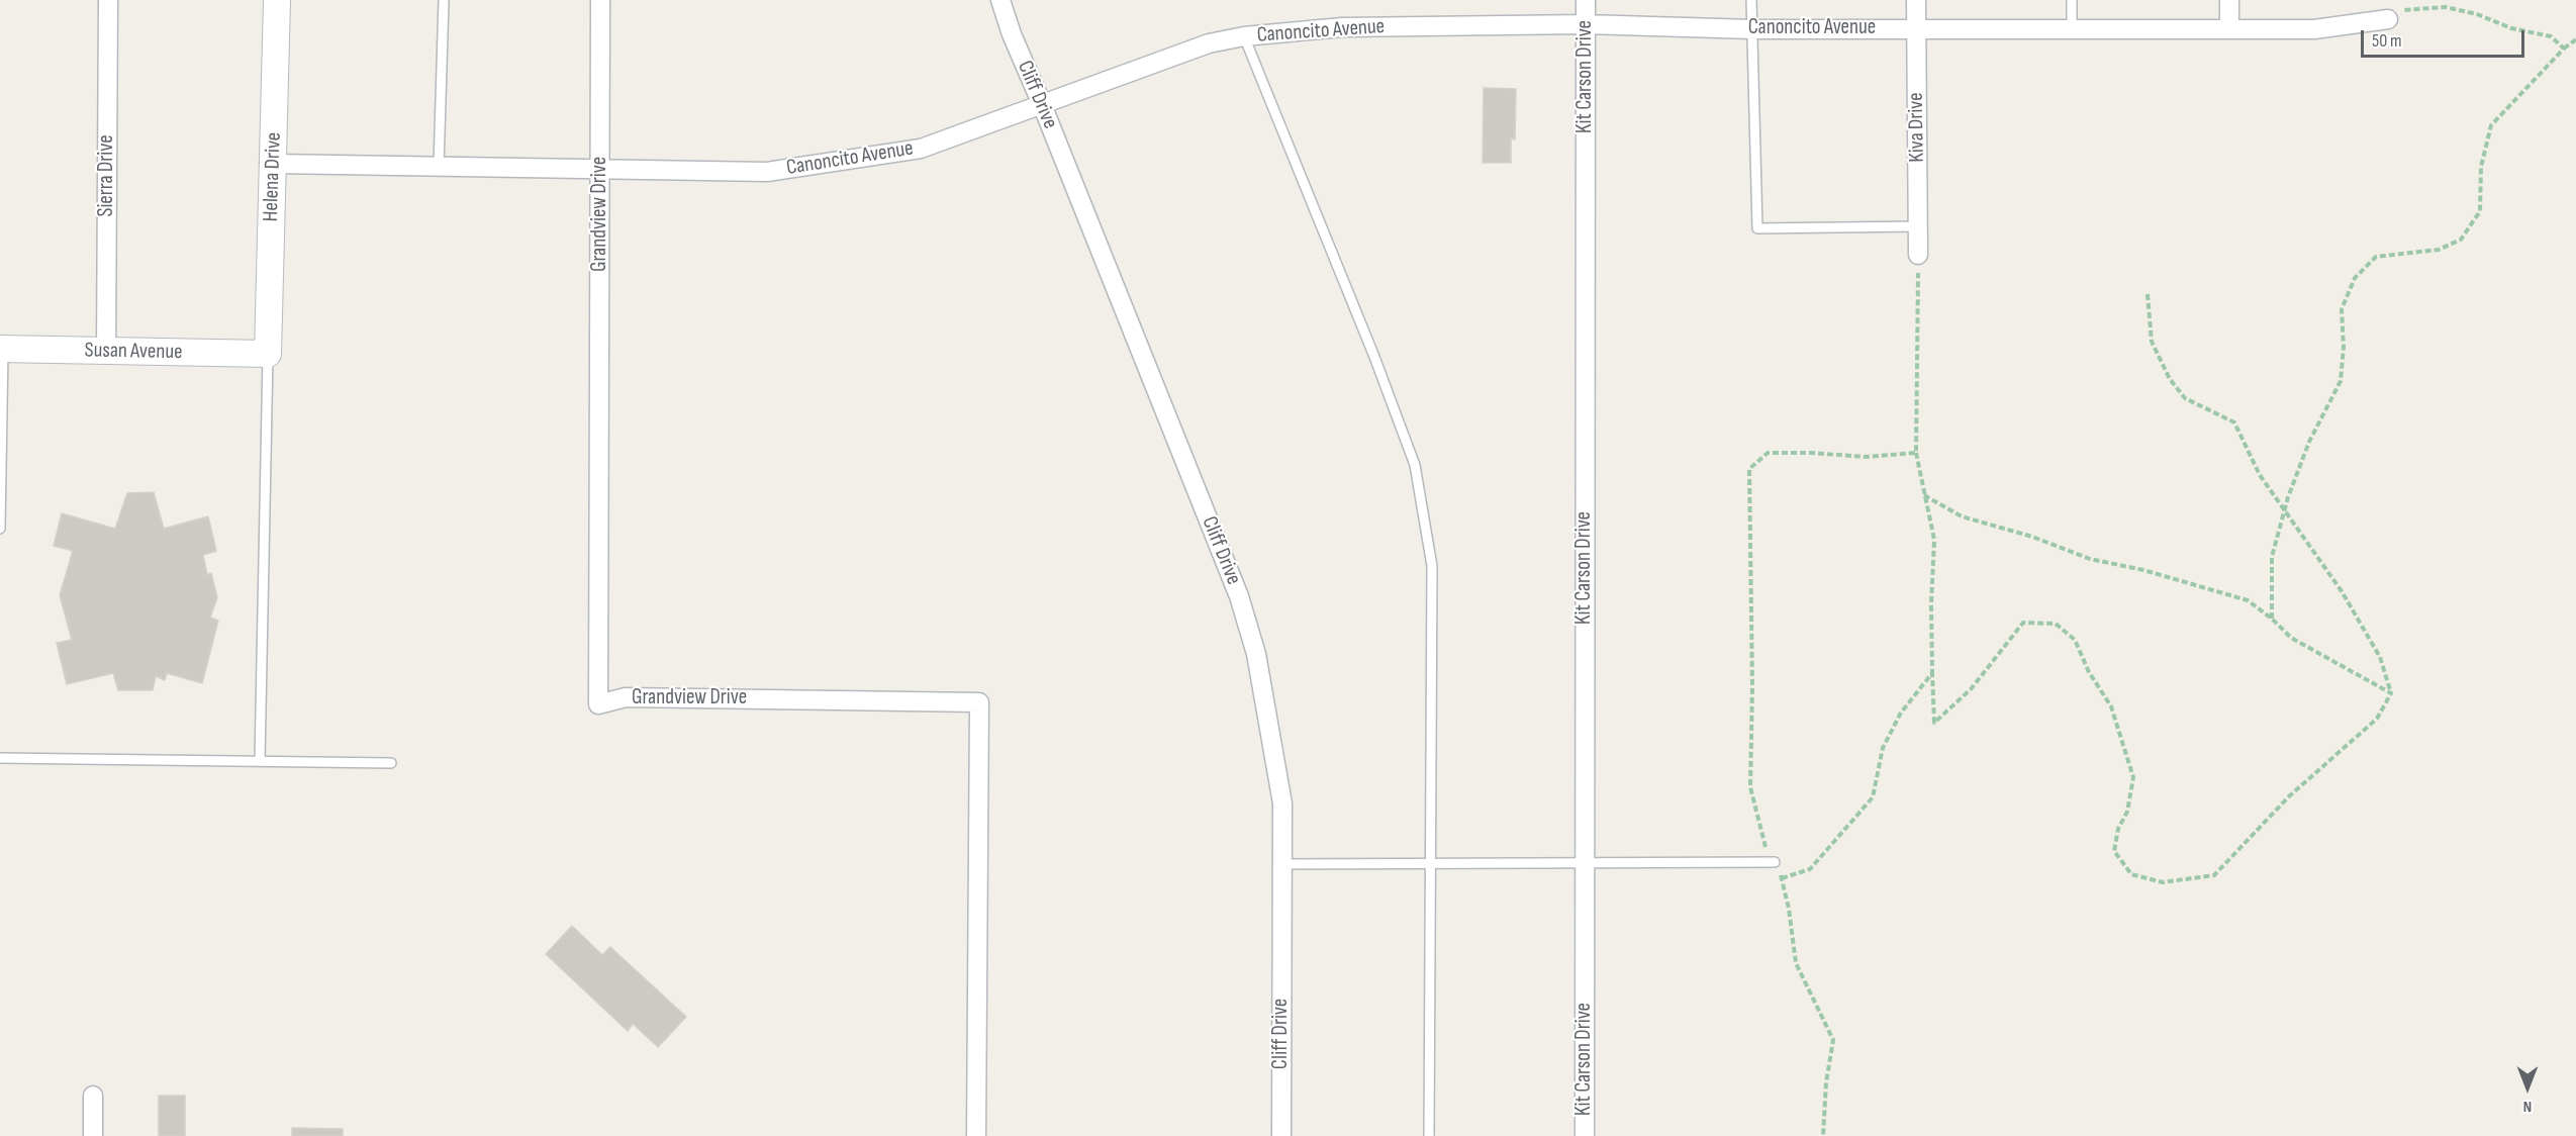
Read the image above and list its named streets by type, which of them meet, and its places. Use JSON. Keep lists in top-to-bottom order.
{
  "streets": {
    "main road": ["Helena Drive", "Susan Avenue"],
    "street": [
      "Canoncito Avenue",
      "Kit Carson Drive",
      "Cliff Drive",
      "Kiva Drive",
      "Sierra Drive",
      "Grandview Drive"
    ]
  },
  "crossings": [
    ["Canoncito Avenue", "Kit Carson Drive"],
    ["Canoncito Avenue", "Cliff Drive"],
    ["Canoncito Avenue", "Kiva Drive"],
    ["Canoncito Avenue", "Helena Drive"],
    ["Canoncito Avenue", "Grandview Drive"],
    ["Sierra Drive", "Susan Avenue"],
    ["Helena Drive", "Susan Avenue"]
  ],
  "scale_bar": "50 m",
  "north": "bottom"
}
